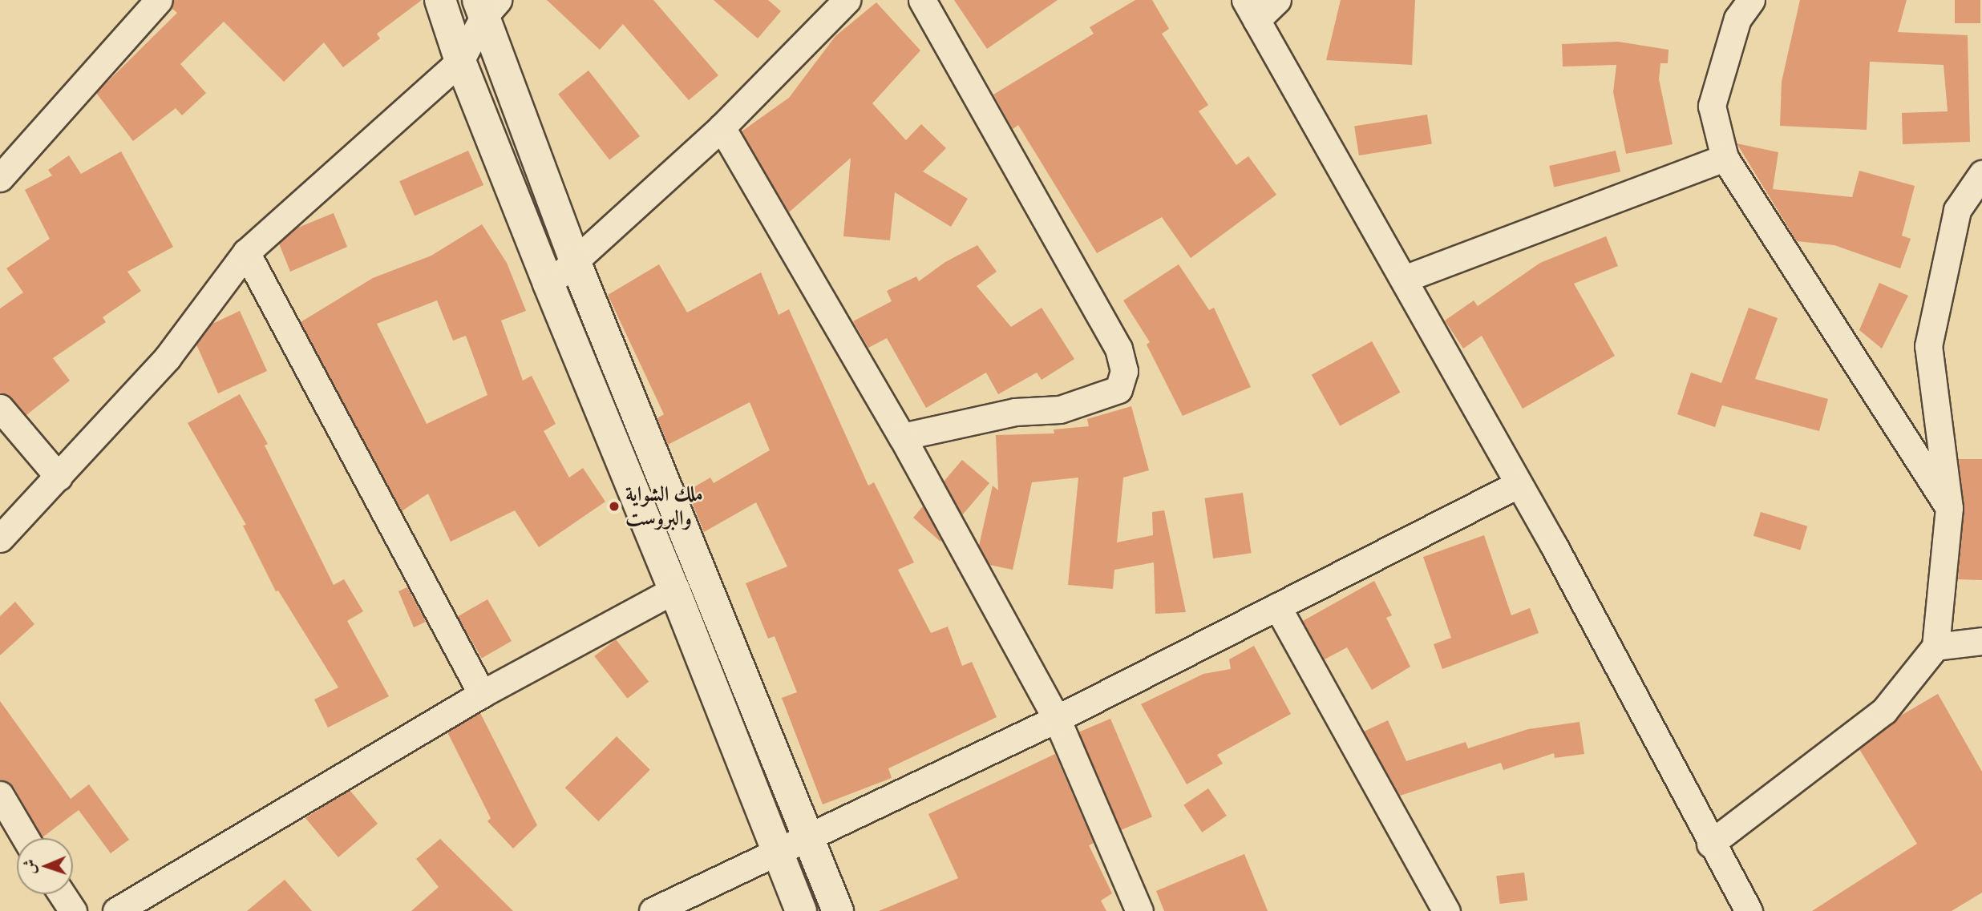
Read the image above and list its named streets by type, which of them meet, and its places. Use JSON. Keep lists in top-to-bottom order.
{
  "places": ["ملك الشواية والبروست"],
  "north": "left"
}
